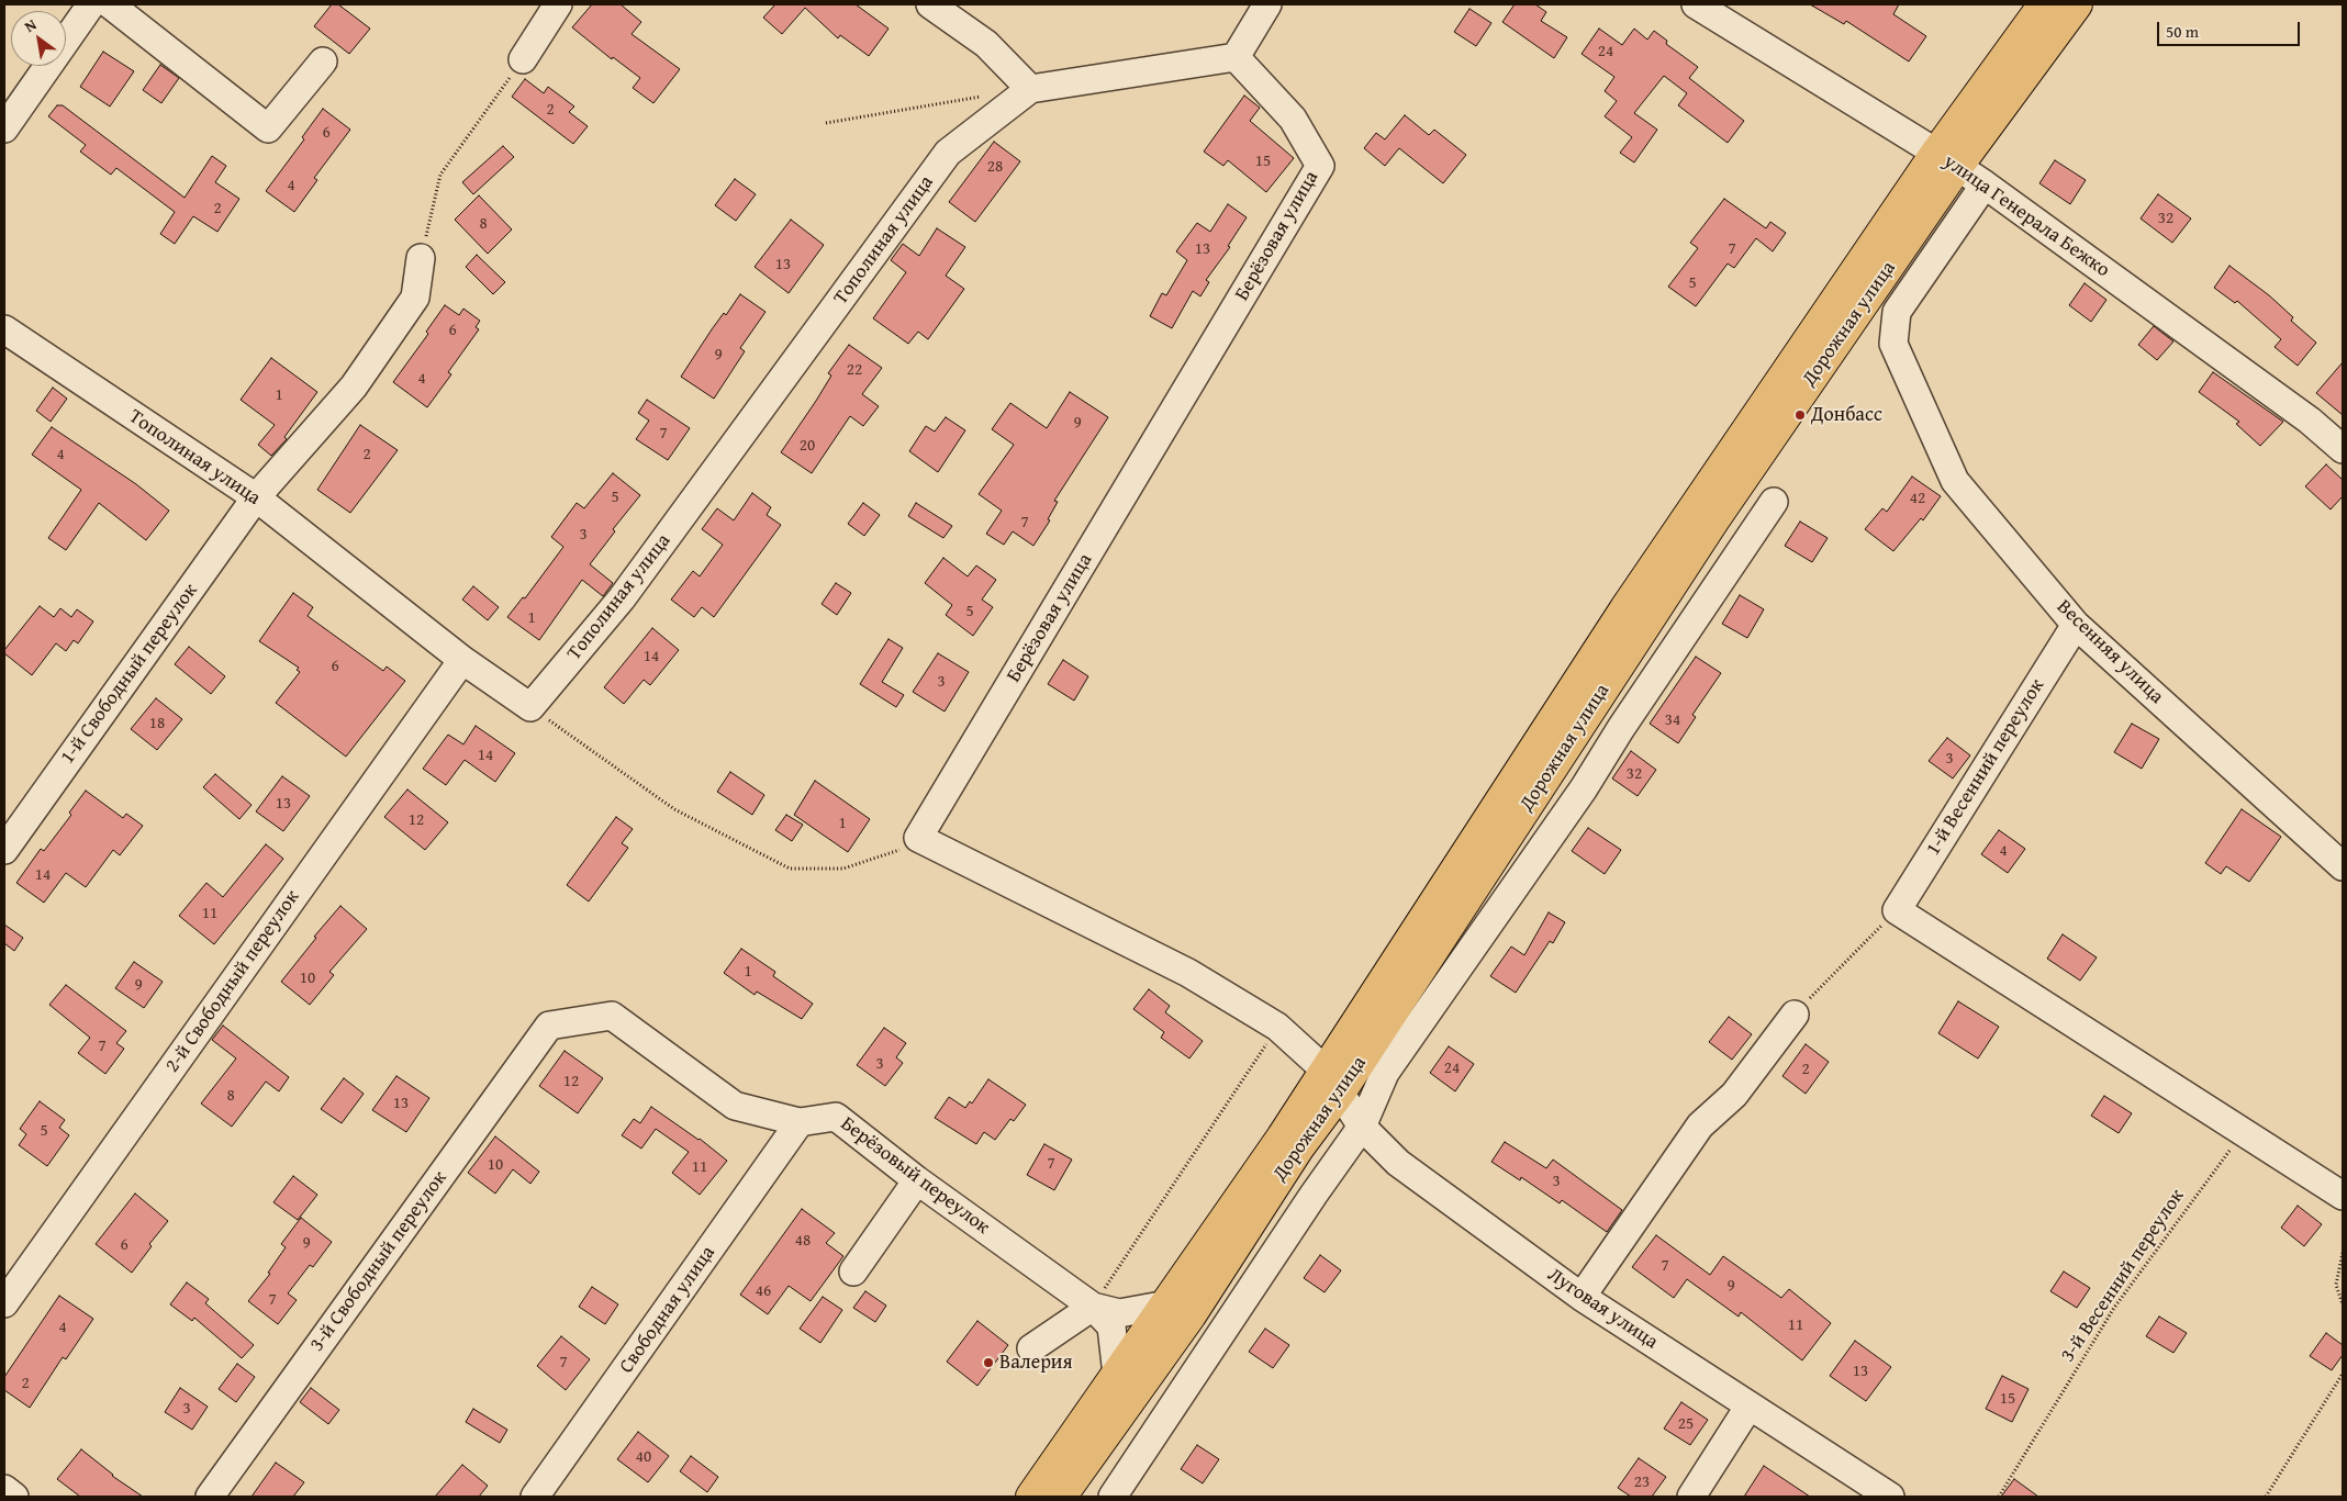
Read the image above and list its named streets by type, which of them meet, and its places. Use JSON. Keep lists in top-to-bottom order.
{
  "streets": {
    "main road": ["Дорожная улица"],
    "street": [
      "улица Генерала Бежко",
      "Берёзовая улица",
      "Тополиная улица",
      "Весенняя улица",
      "1-й Свободный переулок",
      "1-й Весенний переулок",
      "2-й Свободный переулок",
      "Берёзовый переулок",
      "3-й Свободный переулок",
      "Луговая улица",
      "Свободная улица"
    ],
    "path": ["3-й Весенний переулок"]
  },
  "crossings": [
    ["улица Генерала Бежко", "Дорожная улица"],
    ["улица Генерала Бежко", "Весенняя улица"],
    ["Тополиная улица", "1-й Свободный переулок"],
    ["Тополиная улица", "2-й Свободный переулок"],
    ["Дорожная улица", "Берёзовый переулок"],
    ["Дорожная улица", "Луговая улица"],
    ["Весенняя улица", "1-й Весенний переулок"],
    ["Берёзовый переулок", "3-й Свободный переулок"],
    ["Берёзовый переулок", "Свободная улица"]
  ],
  "places": ["Донбасс", "Валерия"],
  "house_numbers": [
    "24",
    "2",
    "6",
    "15",
    "28",
    "4",
    "2",
    "32",
    "8",
    "13",
    "7",
    "13",
    "5",
    "6",
    "9",
    "22",
    "4",
    "1",
    "9",
    "7",
    "20",
    "4",
    "2",
    "5",
    "42",
    "7",
    "3",
    "5",
    "1",
    "14",
    "6",
    "3",
    "34",
    "18",
    "14",
    "3",
    "32",
    "13",
    "12",
    "1",
    "4",
    "14",
    "11",
    "1",
    "10",
    "9",
    "7",
    "3",
    "24",
    "2",
    "12",
    "8",
    "13",
    "5",
    "7",
    "10",
    "11",
    "3",
    "48",
    "9",
    "6",
    "7",
    "9",
    "46",
    "7",
    "11",
    "4",
    "7",
    "13",
    "2",
    "15",
    "3",
    "25",
    "40",
    "23"
  ],
  "scale_bar": "50 m",
  "north": "top left"
}
